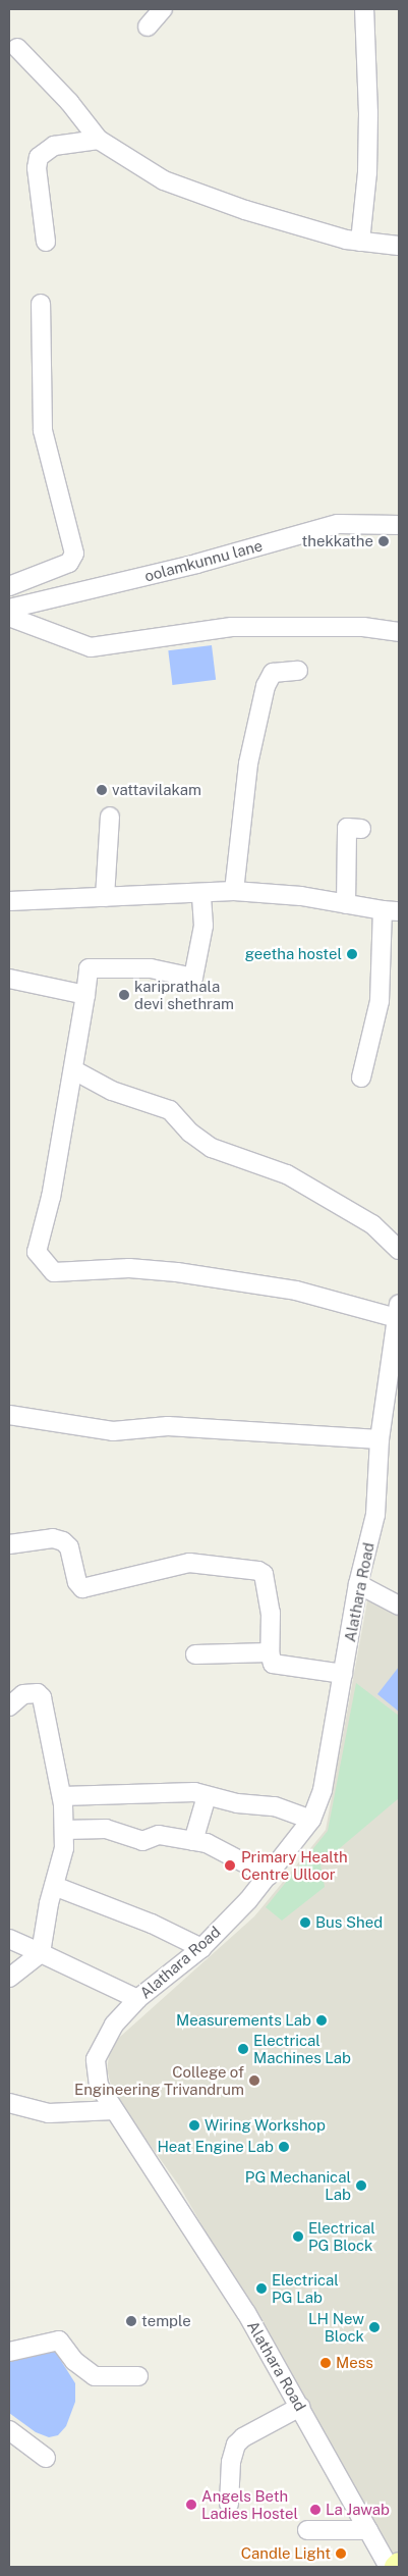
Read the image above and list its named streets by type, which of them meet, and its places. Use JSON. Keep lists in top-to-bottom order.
{
  "streets": {
    "street": ["oolamkunnu lane", "Alathara Road"]
  },
  "places": [
    "thekkathe",
    "vattavilakam",
    "geetha hostel",
    "kariprathala devi shethram",
    "Primary Health Centre Ulloor",
    "Bus Shed",
    "Measurements Lab",
    "Electrical Machines Lab",
    "College of Engineering Trivandrum",
    "Wiring Workshop",
    "Heat Engine Lab",
    "PG Mechanical Lab",
    "Electrical PG Block",
    "Electrical PG Lab",
    "temple",
    "LH New Block",
    "Mess",
    "Angels Beth Ladies Hostel",
    "La Jawab",
    "Candle Light"
  ]
}
